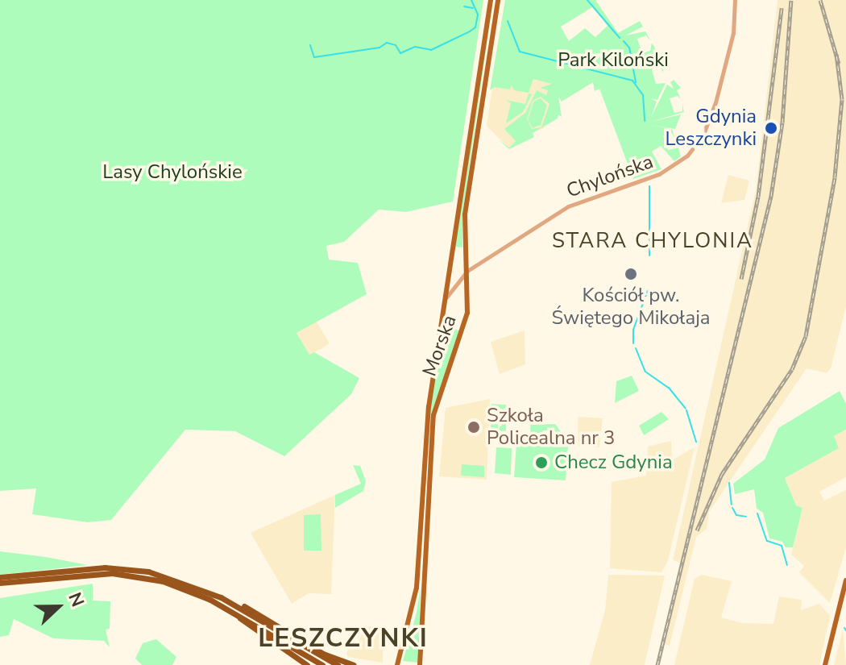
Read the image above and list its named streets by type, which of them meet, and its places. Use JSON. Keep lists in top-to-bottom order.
{
  "streets": {
    "main road": ["Morska"],
    "street": ["Chylońska"]
  },
  "crossings": [
    ["Chylońska", "Morska"]
  ],
  "districts": ["STARA CHYLONIA", "LESZCZYNKI"],
  "parks": ["Park Kiloński", "Lasy Chylońskie"],
  "places": [
    "Gdynia Leszczynki",
    "Kościół pw. Świętego Mikołaja",
    "Szkoła Policealna nr 3",
    "Checz Gdynia"
  ],
  "north": "right"
}
